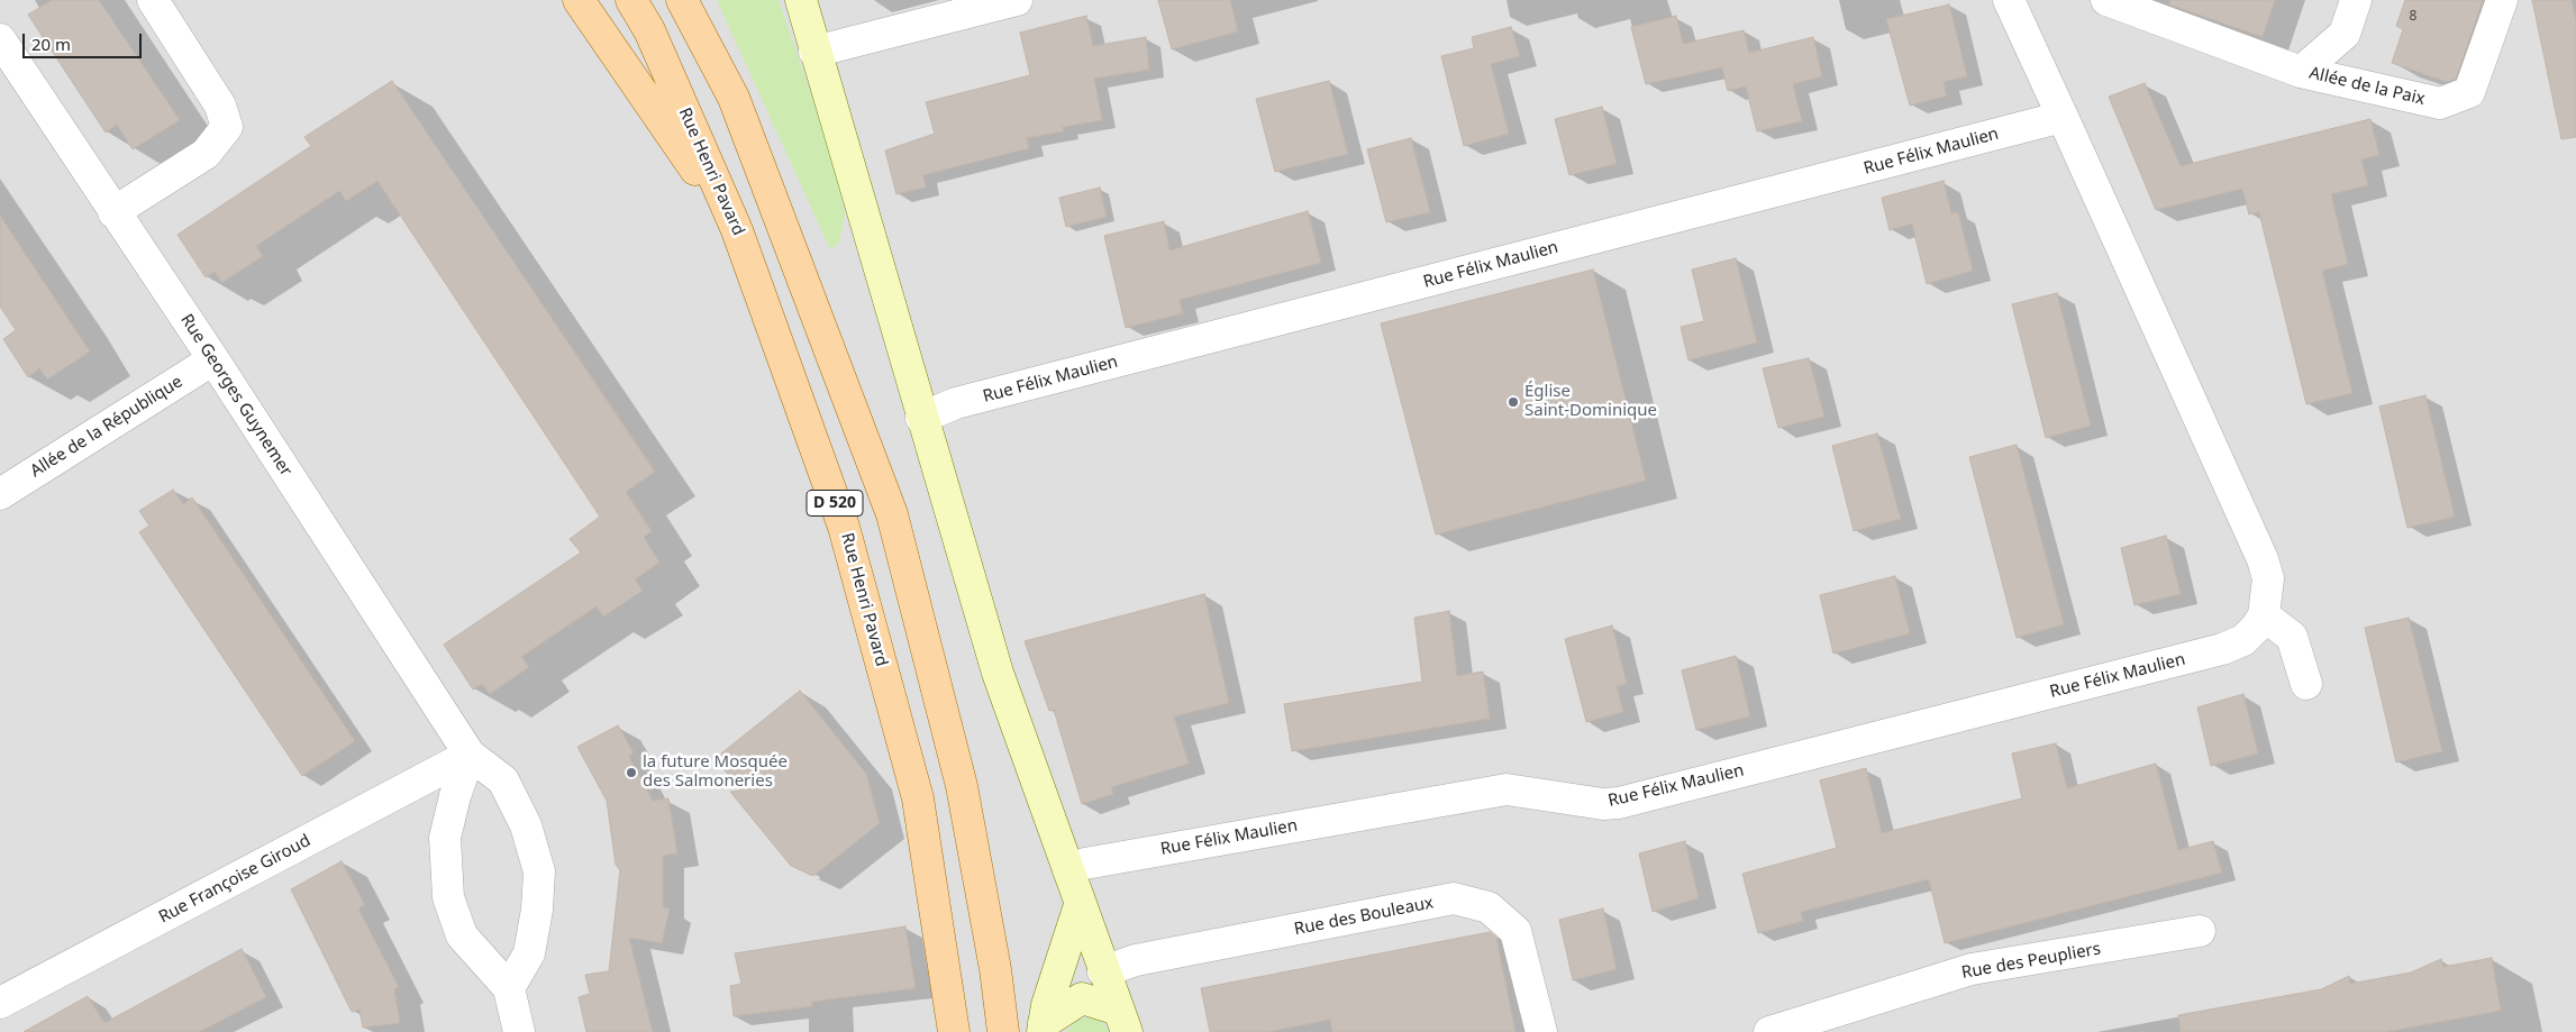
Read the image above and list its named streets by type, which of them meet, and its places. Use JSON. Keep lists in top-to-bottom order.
{
  "streets": {
    "main road": ["Rue Henri Pavard", "D 520"],
    "street": [
      "Allée de la Paix",
      "Rue Félix Maulien",
      "Rue Georges Guynemer",
      "Allée de la République",
      "Rue Françoise Giroud",
      "Rue des Bouleaux",
      "Rue des Peupliers"
    ]
  },
  "crossings": [
    ["Rue Georges Guynemer", "Allée de la République"],
    ["Rue Georges Guynemer", "Rue Françoise Giroud"]
  ],
  "places": ["Église Saint-Dominique", "la future Mosquée des Salmoneries"],
  "house_numbers": ["8"],
  "scale_bar": "20 m"
}
